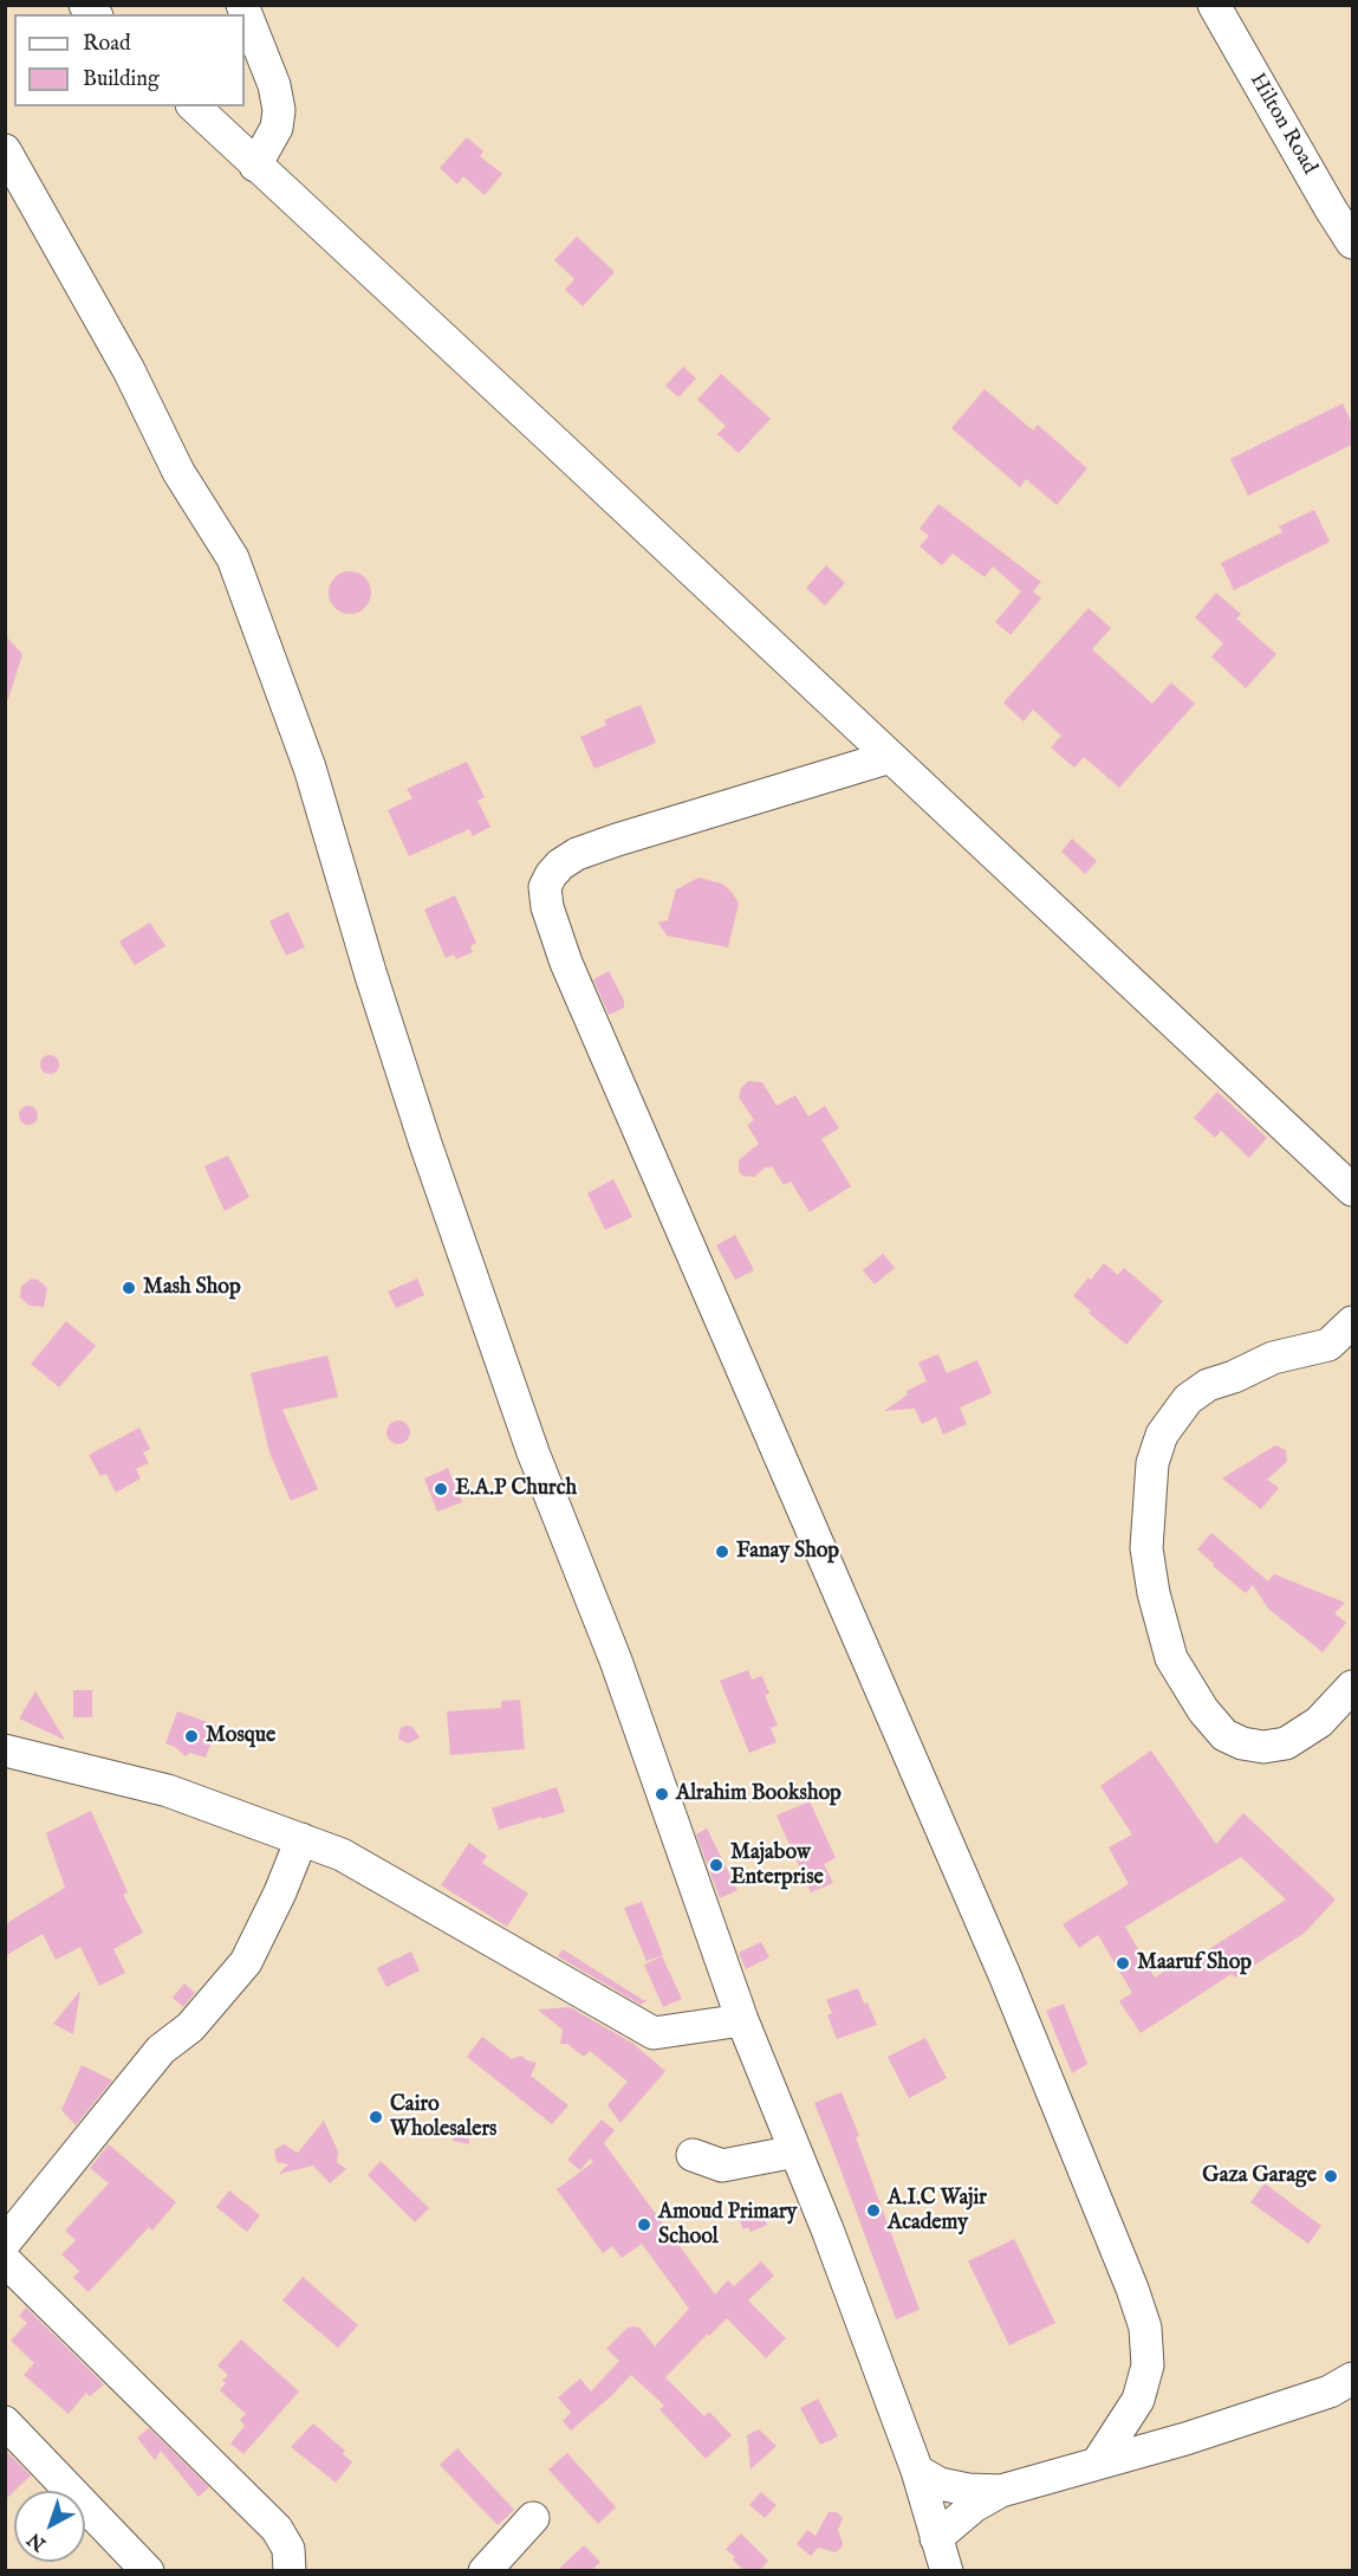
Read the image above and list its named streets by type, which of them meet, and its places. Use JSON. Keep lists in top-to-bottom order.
{
  "streets": {
    "street": ["Hilton Road"]
  },
  "places": [
    "Mash Shop",
    "E.A.P Church",
    "Fanay Shop",
    "Mosque",
    "Alrahim Bookshop",
    "Majabow Enterprise",
    "Maaruf Shop",
    "Cairo Wholesalers",
    "Gaza Garage",
    "A.I.C Wajir Academy",
    "Amoud Primary School"
  ],
  "legend": ["Road", "Building"],
  "north": "bottom left"
}
